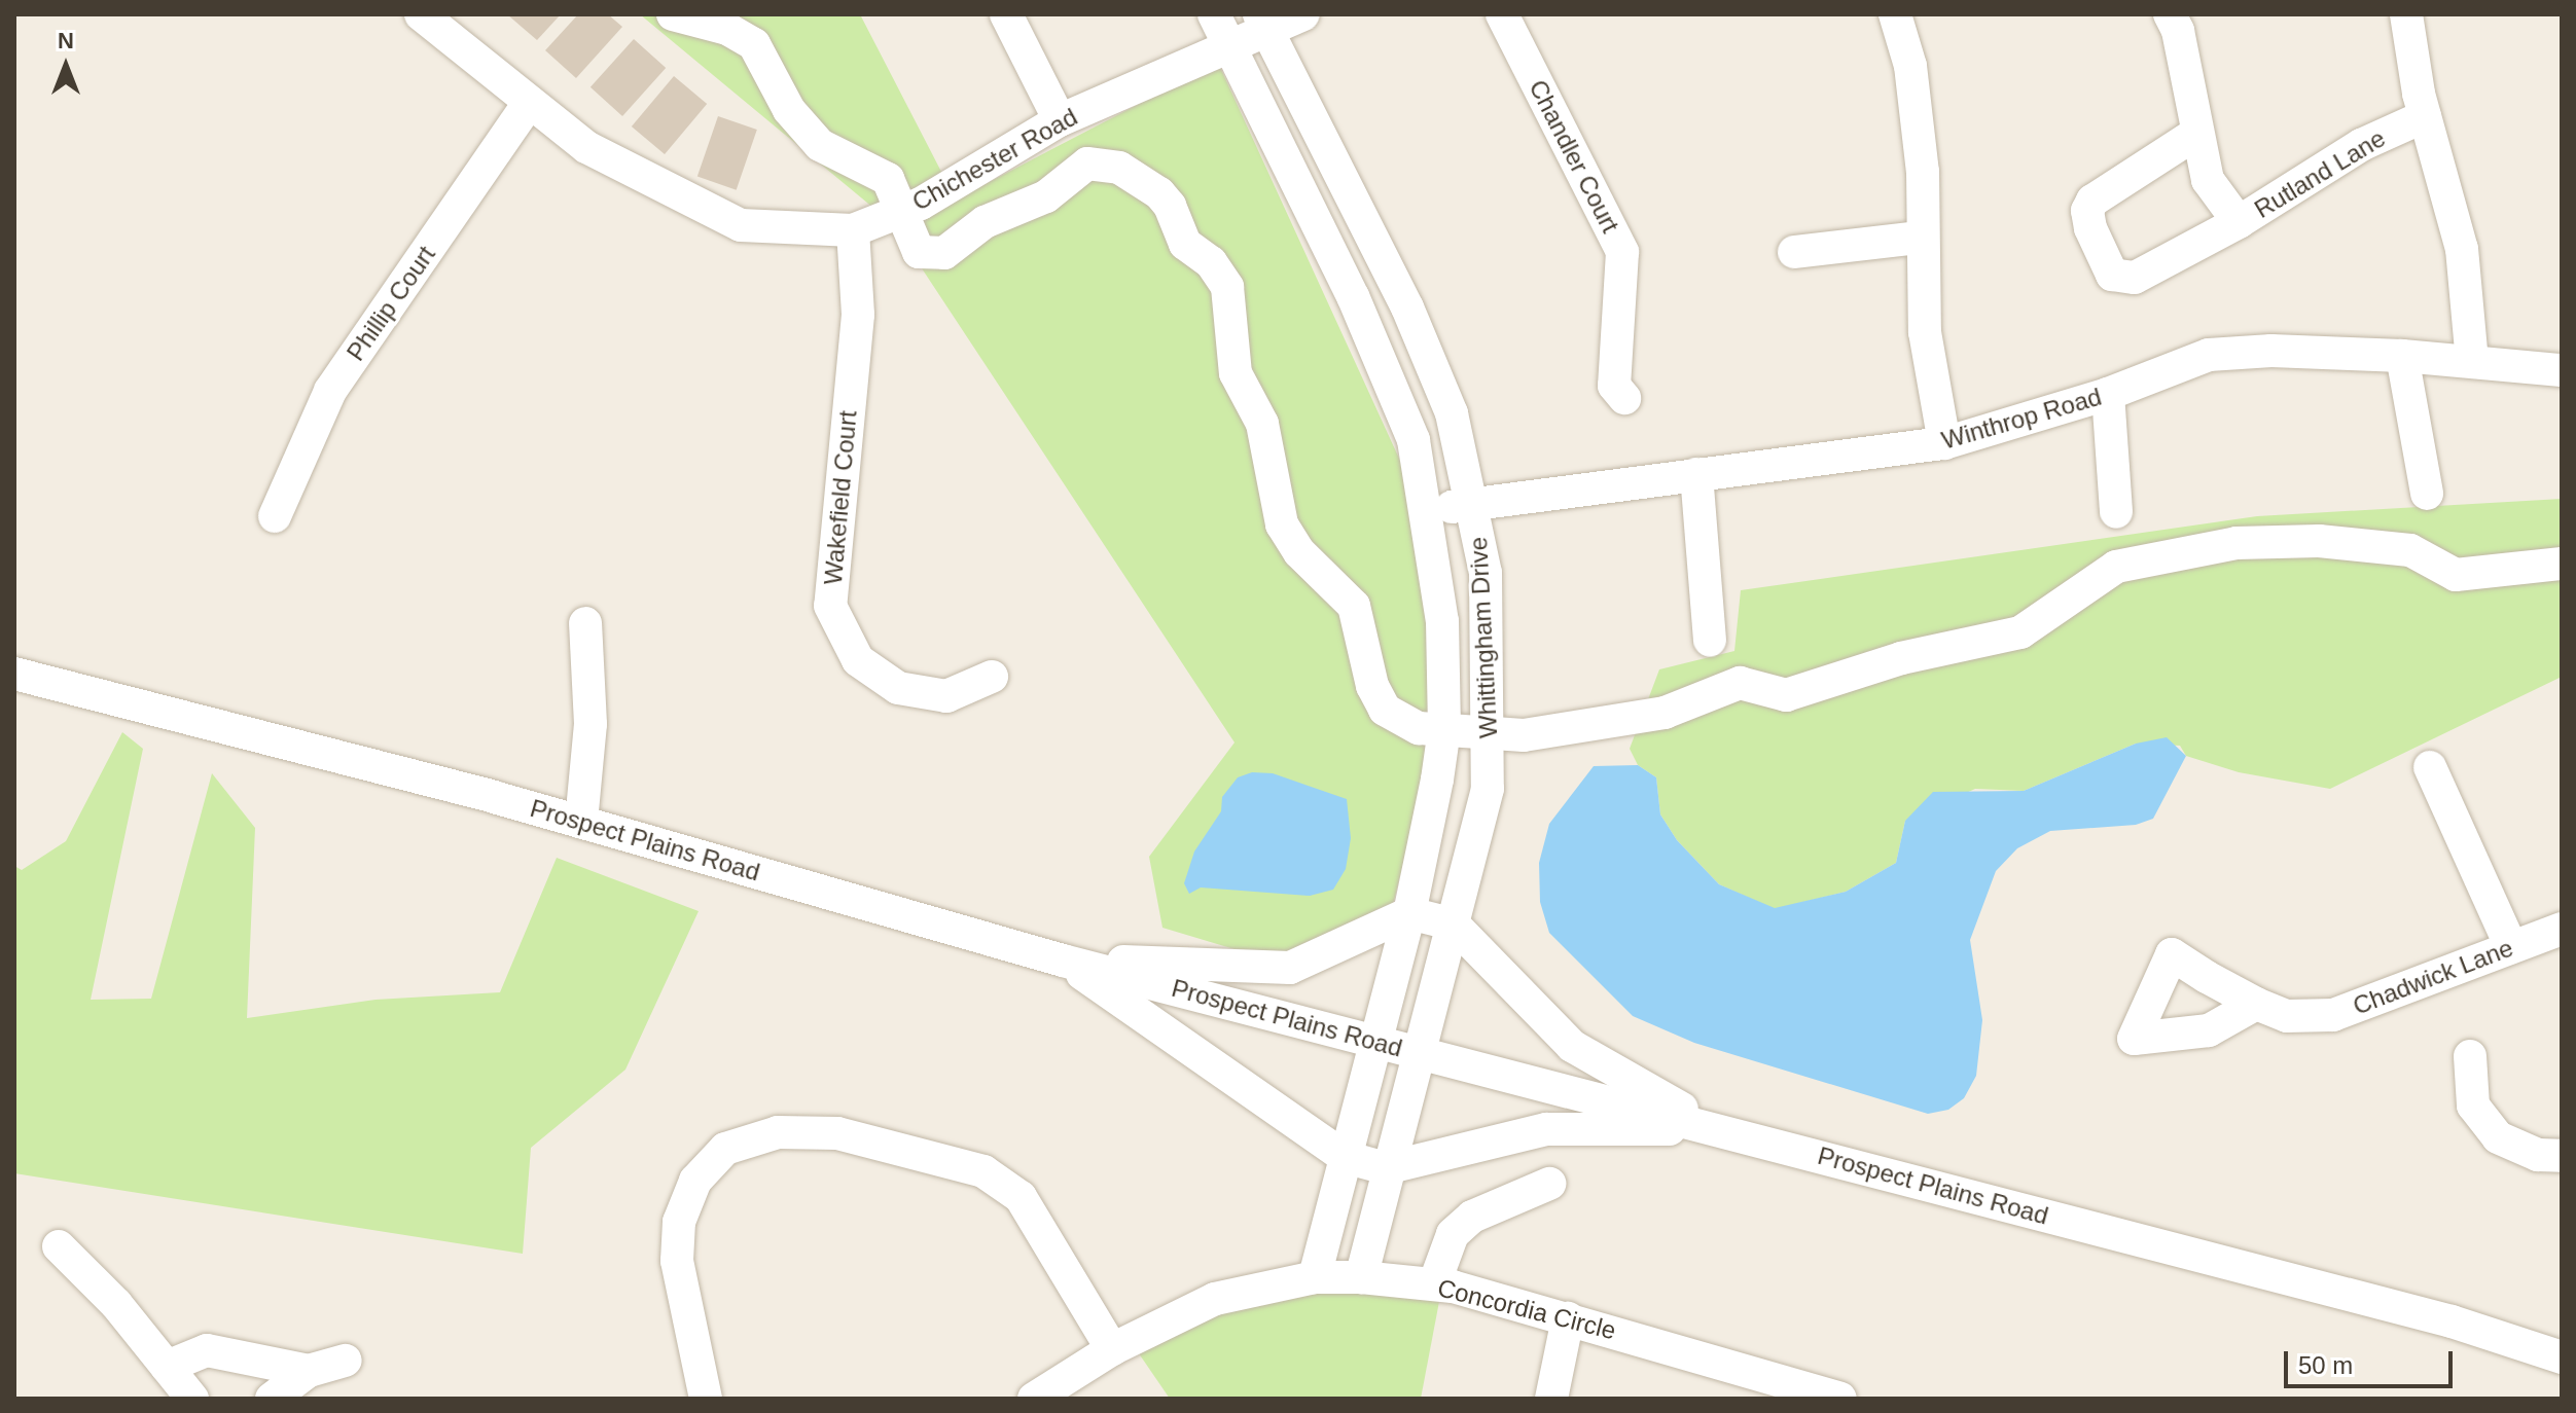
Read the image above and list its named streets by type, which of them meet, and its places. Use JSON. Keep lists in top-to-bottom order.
{
  "streets": {
    "street": [
      "Chandler Court",
      "Chichester Road",
      "Rutland Lane",
      "Phillip Court",
      "Winthrop Road",
      "Wakefield Court",
      "Whittingham Drive",
      "Prospect Plains Road",
      "Chadwick Lane",
      "Concordia Circle"
    ]
  },
  "crossings": [
    ["Chichester Road", "Phillip Court"],
    ["Chichester Road", "Wakefield Court"],
    ["Chichester Road", "Whittingham Drive"],
    ["Winthrop Road", "Whittingham Drive"],
    ["Whittingham Drive", "Prospect Plains Road"],
    ["Whittingham Drive", "Concordia Circle"]
  ],
  "scale_bar": "50 m",
  "north": "top"
}
